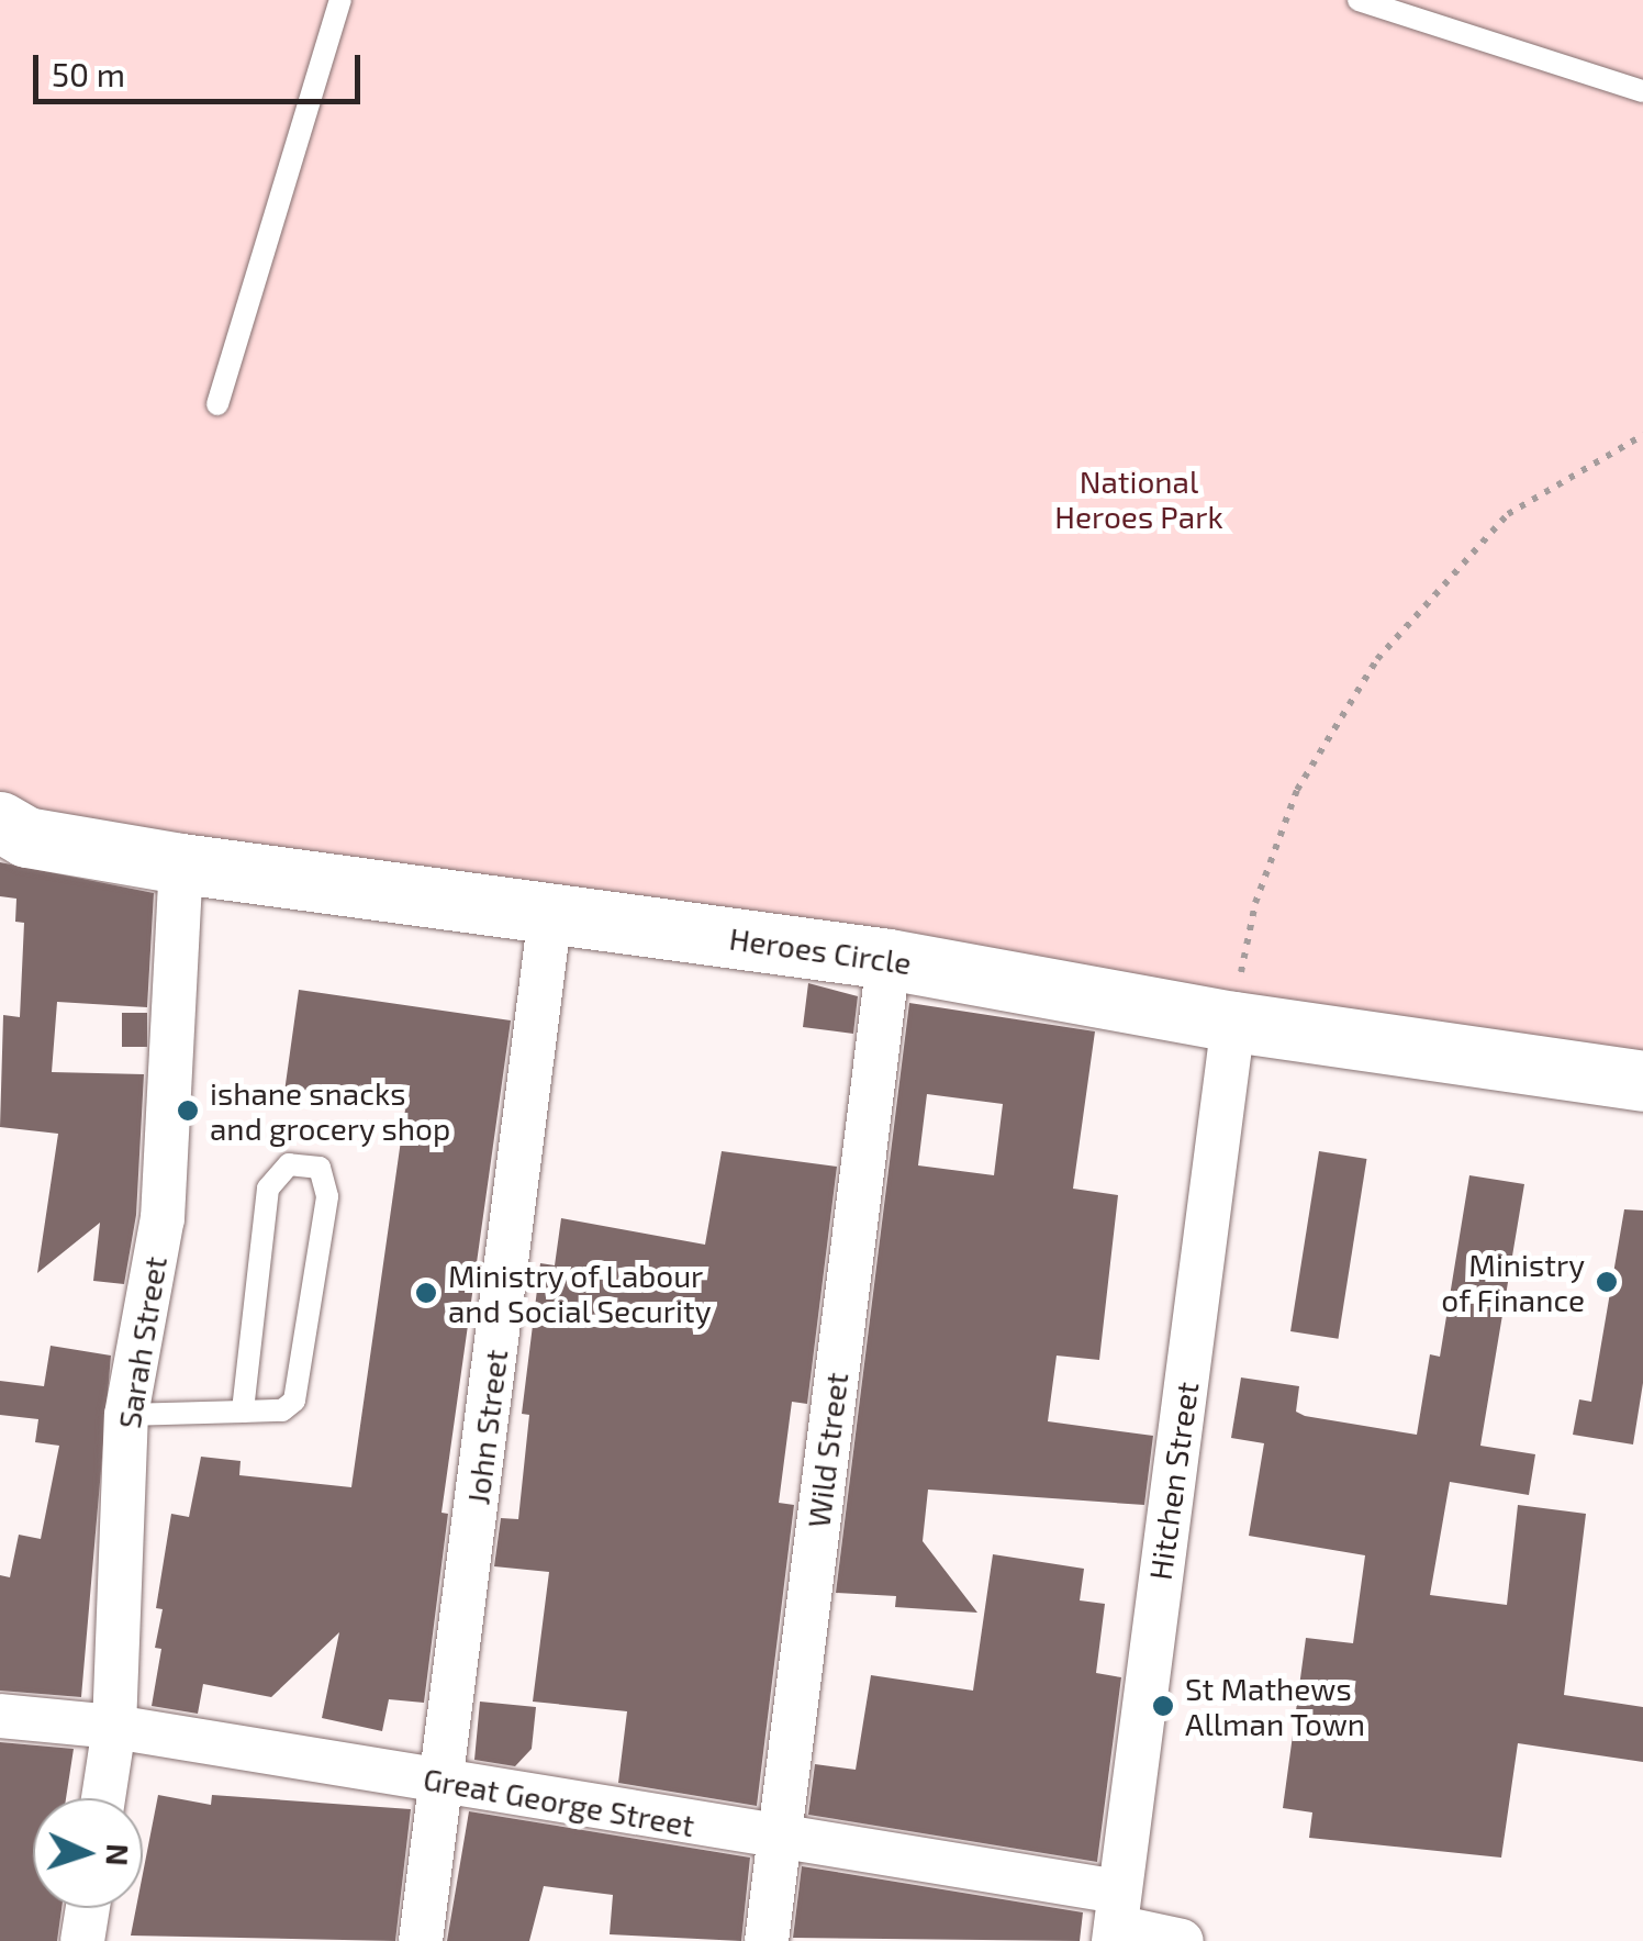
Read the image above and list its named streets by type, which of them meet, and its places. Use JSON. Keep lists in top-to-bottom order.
{
  "streets": {
    "main road": ["Heroes Circle"],
    "street": [
      "Sarah Street",
      "John Street",
      "Wild Street",
      "Hitchen Street",
      "Great George Street"
    ]
  },
  "crossings": [
    ["Heroes Circle", "Sarah Street"],
    ["Heroes Circle", "John Street"],
    ["Heroes Circle", "Wild Street"],
    ["Heroes Circle", "Hitchen Street"],
    ["Sarah Street", "Great George Street"],
    ["John Street", "Great George Street"],
    ["Wild Street", "Great George Street"],
    ["Hitchen Street", "Great George Street"]
  ],
  "parks": ["National Heroes Park"],
  "places": [
    "ishane snacks and grocery shop",
    "Ministry of Finance",
    "Ministry of Labour and Social Security",
    "St Mathews Allman Town"
  ],
  "scale_bar": "50 m",
  "north": "right"
}
